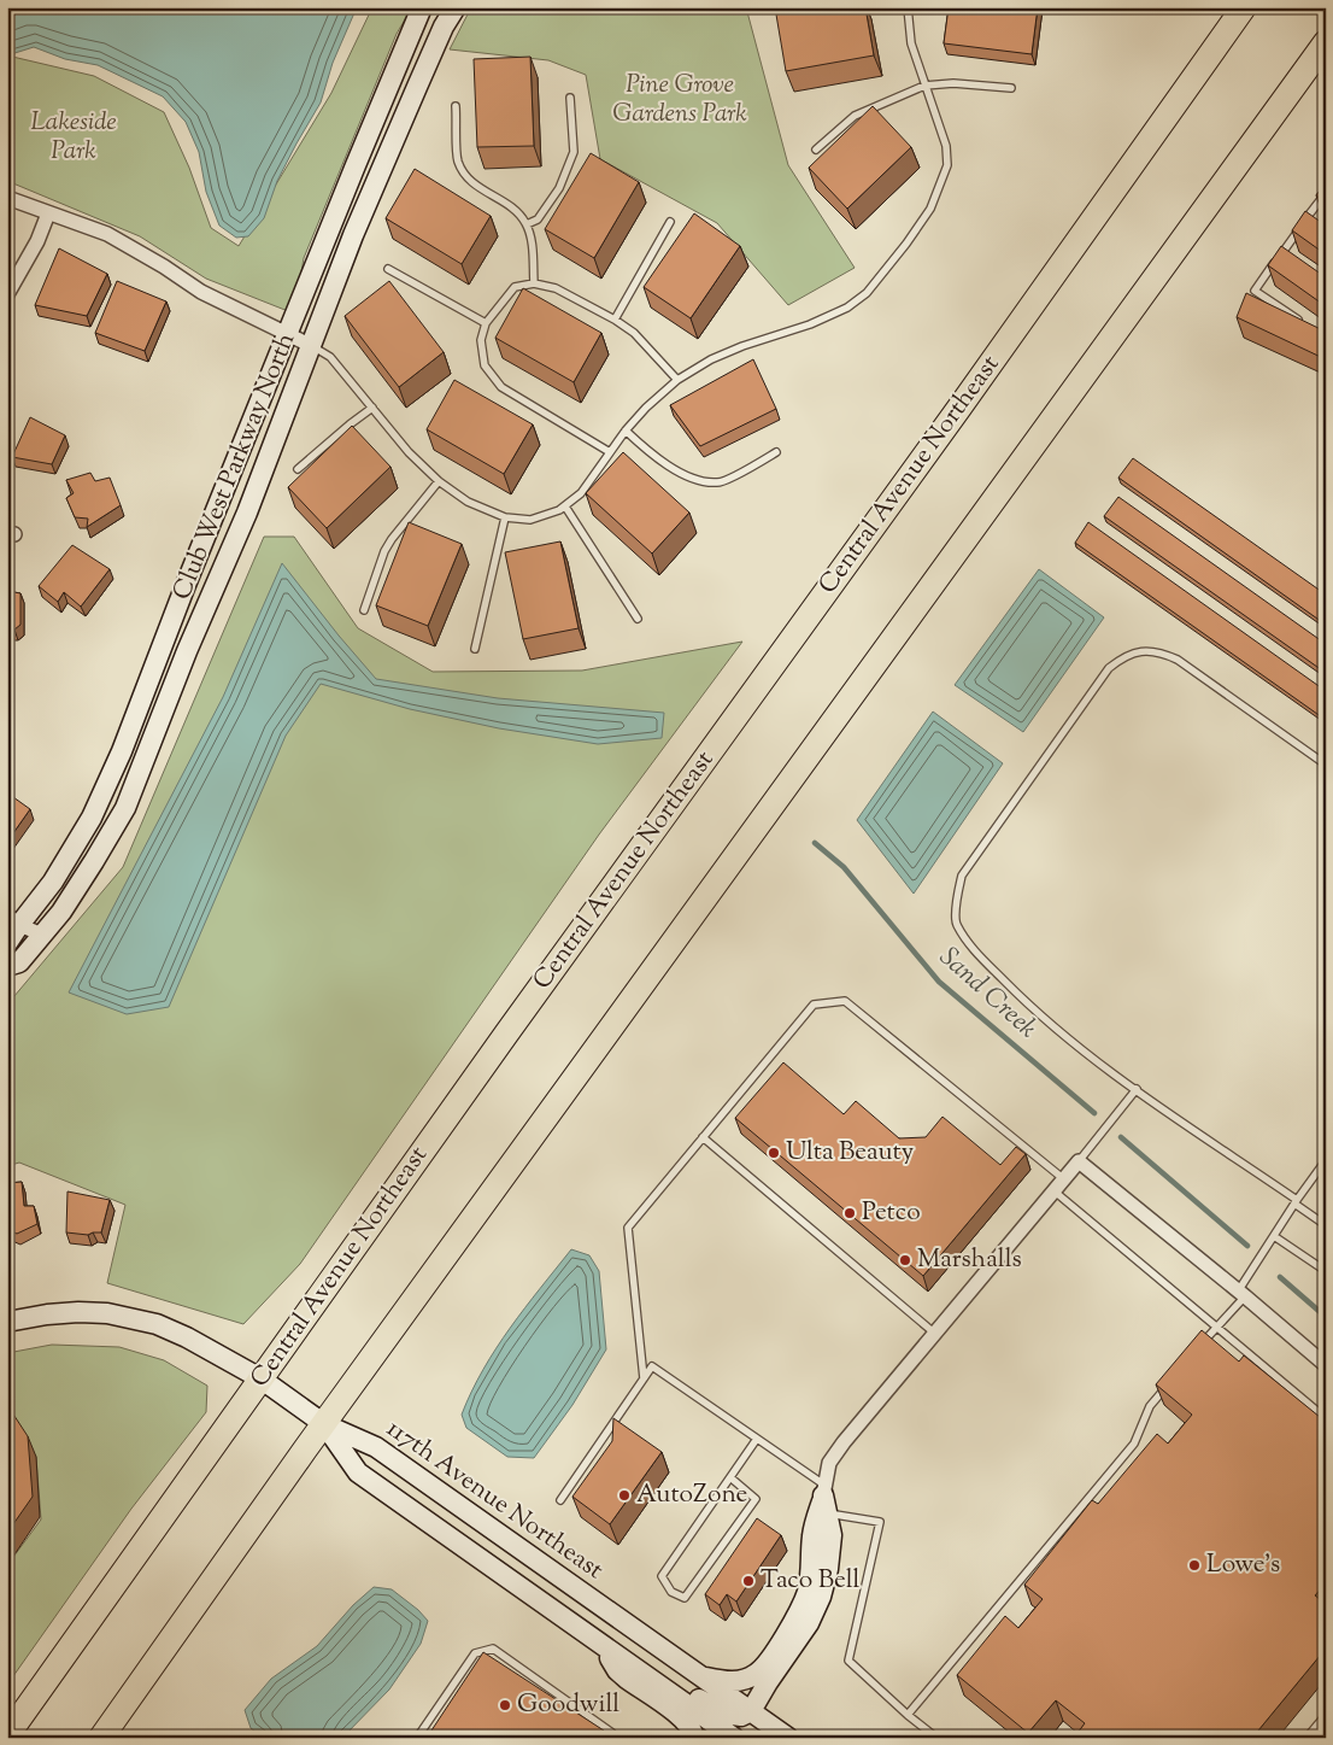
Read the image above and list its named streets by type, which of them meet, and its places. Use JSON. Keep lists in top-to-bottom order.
{
  "streets": {
    "highway": ["Central Avenue Northeast"],
    "street": ["Club West Parkway North", "117th Avenue Northeast"]
  },
  "water": ["Sand Creek"],
  "parks": ["Pine Grove Gardens Park", "Lakeside Park"],
  "places": [
    "Ulta Beauty",
    "Petco",
    "Marshalls",
    "AutoZone",
    "Lowe's",
    "Taco Bell",
    "Goodwill"
  ]
}
